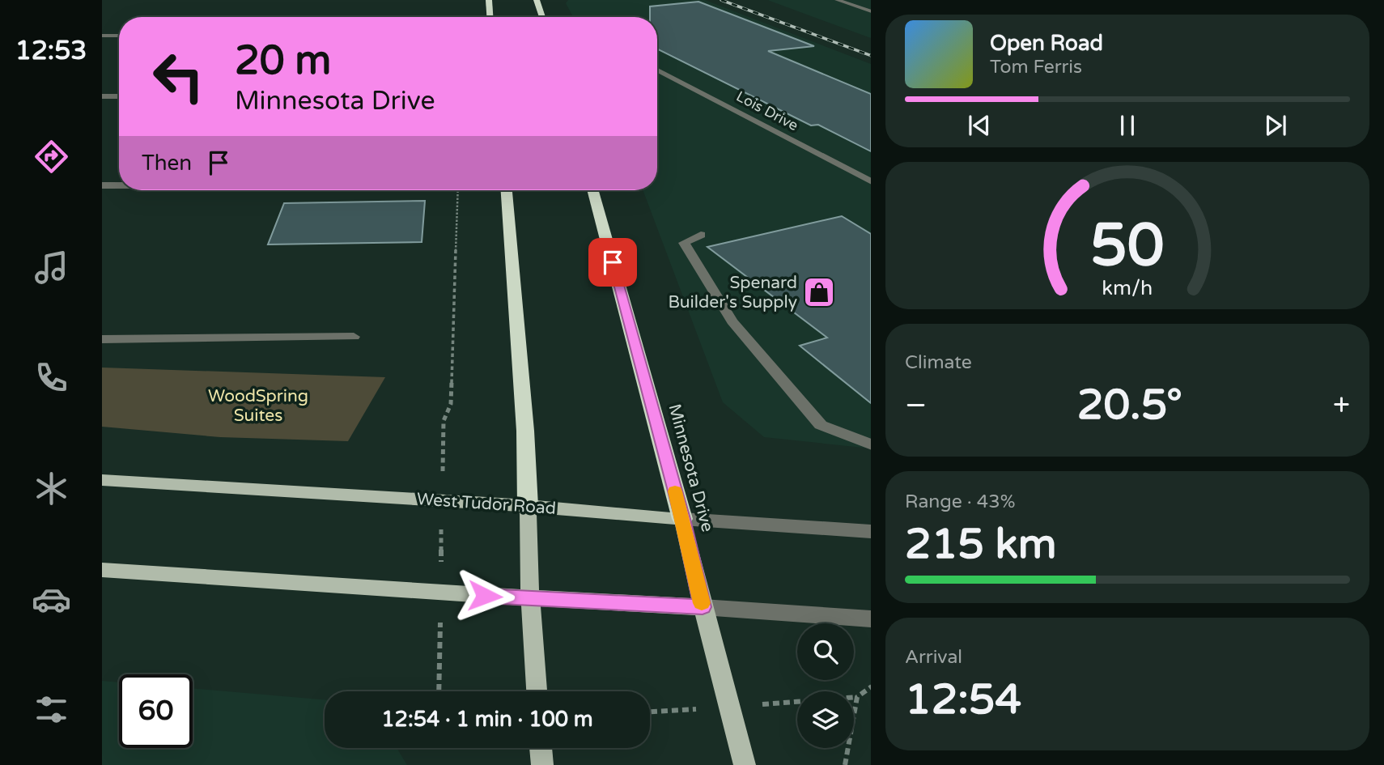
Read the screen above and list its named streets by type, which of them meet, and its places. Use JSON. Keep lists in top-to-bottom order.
{
  "streets": {
    "highway": ["Minnesota Drive"],
    "main road": ["West Tudor Road"],
    "street": ["Lois Drive"]
  },
  "crossings": [
    ["Minnesota Drive", "West Tudor Road"]
  ],
  "parks": ["WoodSpring Suites"],
  "places": {
    "shop": ["Spenard Builder's Supply"]
  },
  "page": {
    "tabs": "12:53",
    "turn": ["20 m", "Minnesota Drive"],
    "song": ["Open Road", "Tom Ferris"],
    "then": "Then",
    "tile": [
      "Climate",
      ["Range · 43%", "215 km"],
      ["Arrival", "12:54"]
    ],
    "heat": ["−", "20.5°", "+"],
    "limit": "60",
    "trip": "12:54 · 1 min · 100 m",
    "gauge": ["50", "km/h"]
  }
}
